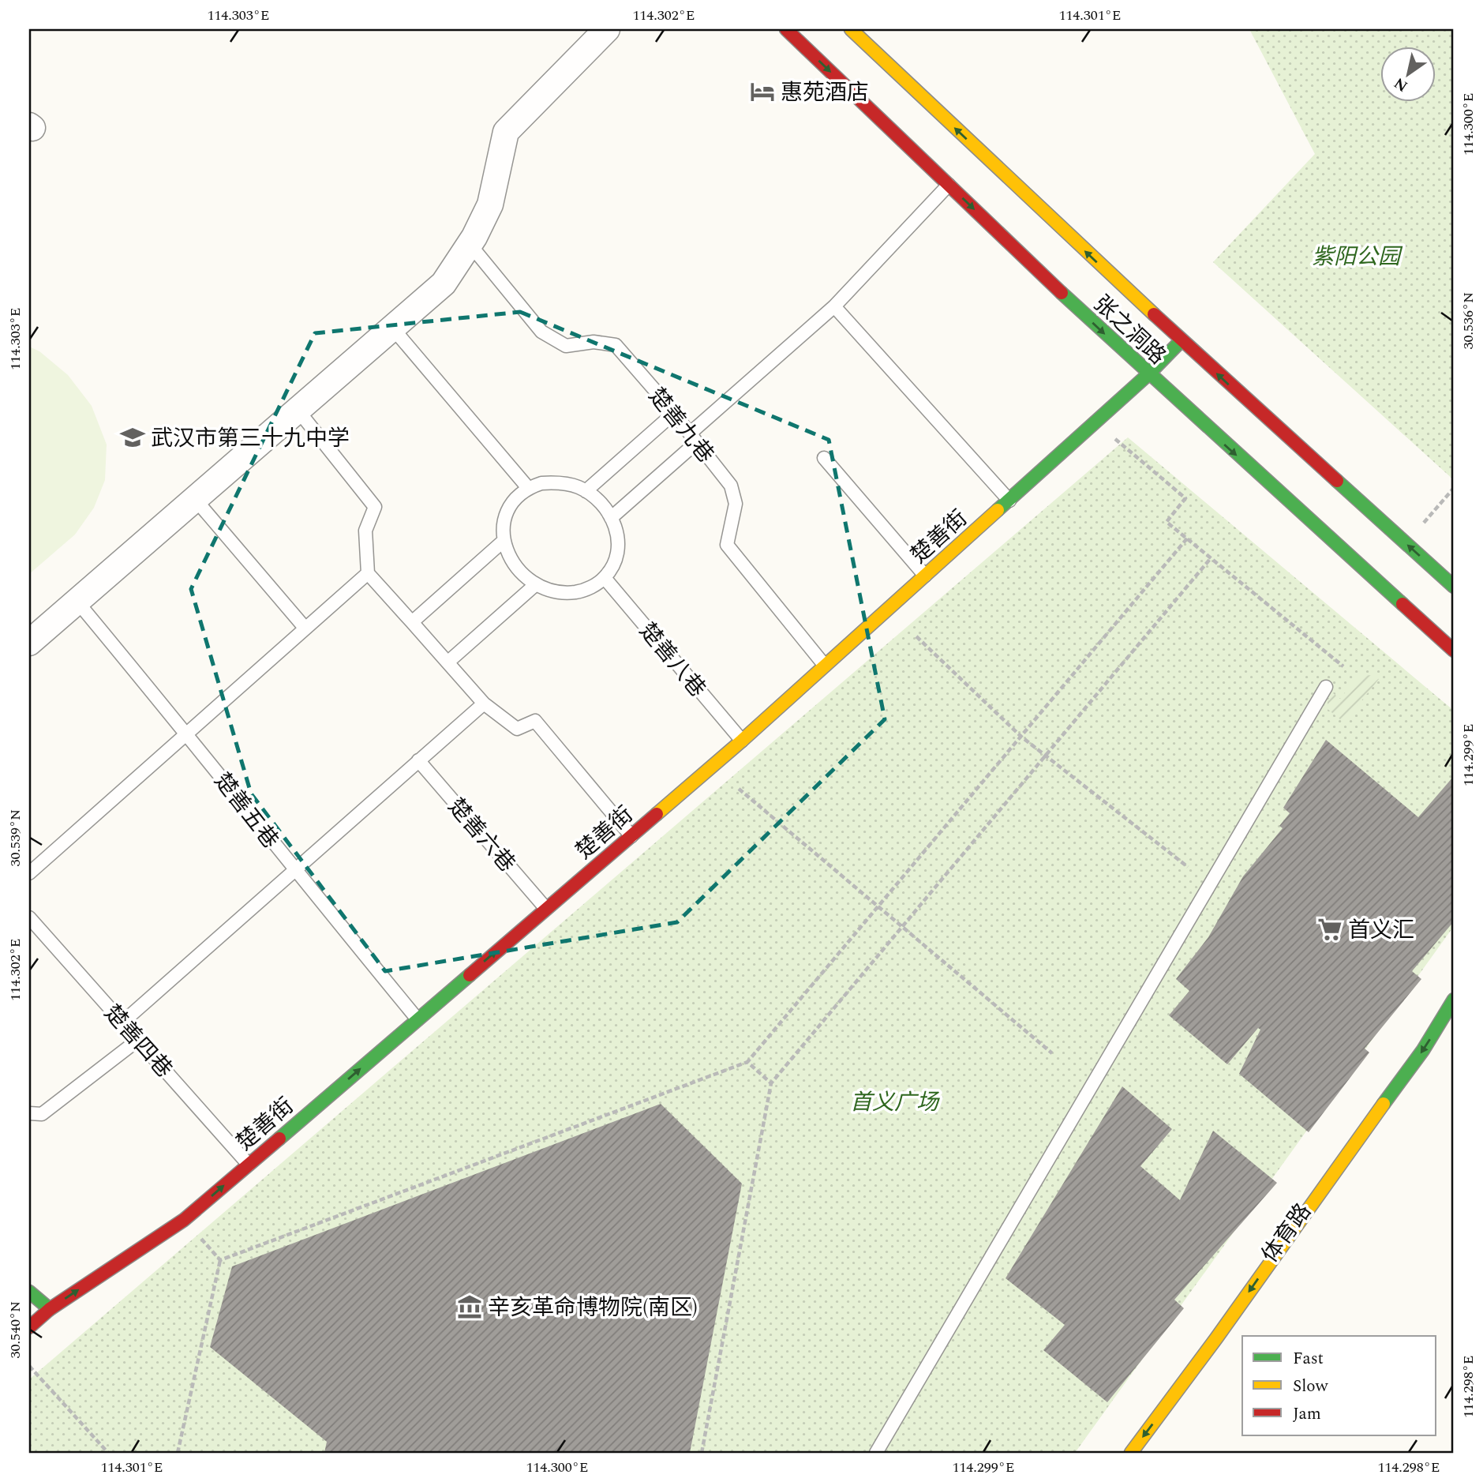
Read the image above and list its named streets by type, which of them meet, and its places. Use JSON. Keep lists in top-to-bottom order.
{
  "streets": {
    "street": ["张之洞路", "楚善街"],
    "lane": [
      "楚善九巷",
      "楚善八巷",
      "楚善五巷",
      "楚善六巷",
      "楚善四巷"
    ]
  },
  "crossings": [
    ["张之洞路", "楚善街"],
    ["楚善九巷", "楚善街"],
    ["楚善街", "楚善八巷"],
    ["楚善街", "楚善五巷"],
    ["楚善街", "楚善六巷"],
    ["楚善街", "楚善四巷"]
  ],
  "one_way": ["楚善街"],
  "parks": ["紫阳公园", "首义广场"],
  "places": {
    "hotel": ["惠苑酒店"],
    "school or university": ["武汉市第三十九中学"],
    "supermarket": ["首义汇"],
    "museum": ["辛亥革命博物院(南区)"]
  },
  "legend": ["Fast", "Slow", "Jam"],
  "north": "bottom left",
  "coordinates": [
    "114.303°E",
    "114.302°E",
    "114.301°E",
    "114.300°E",
    "30.536°N",
    "114.299°E",
    "30.539°N",
    "30.540°N",
    "114.298°E"
  ]
}
